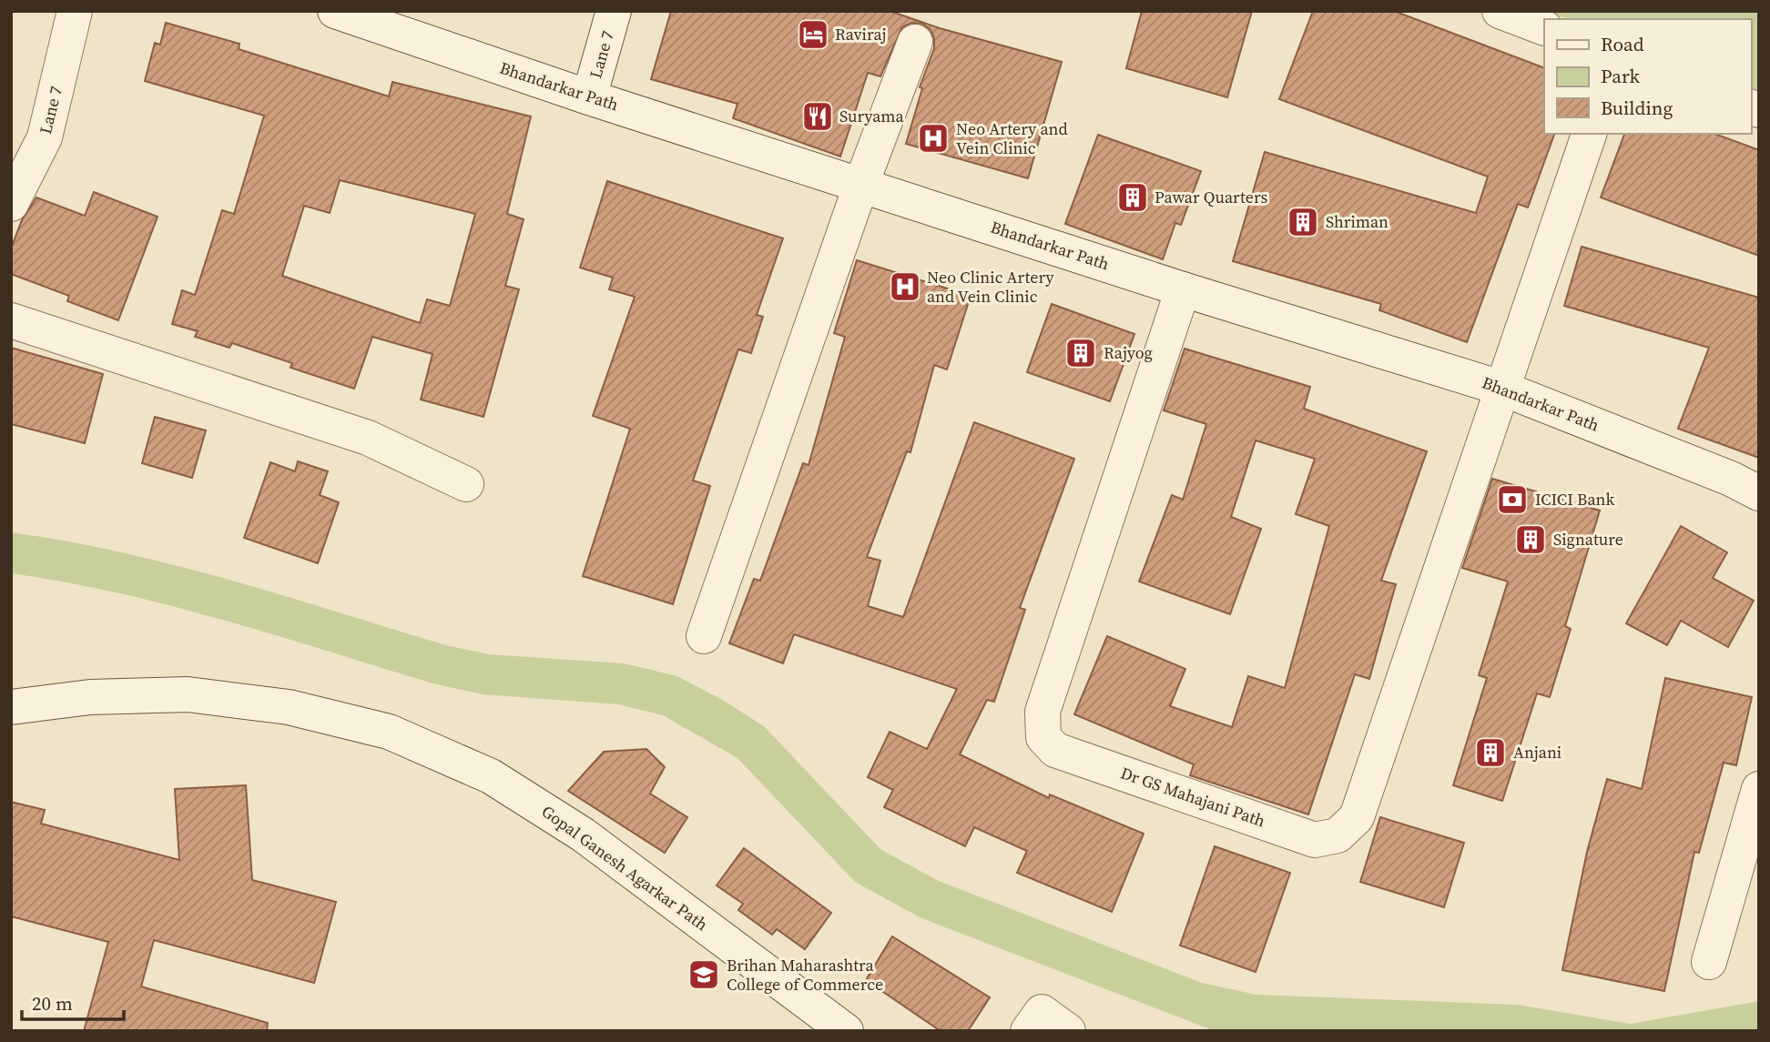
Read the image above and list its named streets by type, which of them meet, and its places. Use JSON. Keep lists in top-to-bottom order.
{
  "streets": {
    "street": [
      "Lane 7",
      "Bhandarkar Path",
      "Dr GS Mahajani Path",
      "Gopal Ganesh Agarkar Path"
    ]
  },
  "crossings": [
    ["Lane 7", "Bhandarkar Path"],
    ["Bhandarkar Path", "Dr GS Mahajani Path"]
  ],
  "places": {
    "hotel": ["Raviraj"],
    "restaurant": ["Suryama"],
    "hospital": ["Neo Artery and Vein Clinic", "Neo Clinic Artery and Vein Clinic"],
    "building": [
      "Pawar Quarters",
      "Shriman",
      "Rajyog",
      "Signature",
      "Anjani"
    ],
    "bank": ["ICICI Bank"],
    "school or university": ["Brihan Maharashtra College of Commerce"]
  },
  "legend": ["Road", "Park", "Building"],
  "scale_bar": "20 m"
}
